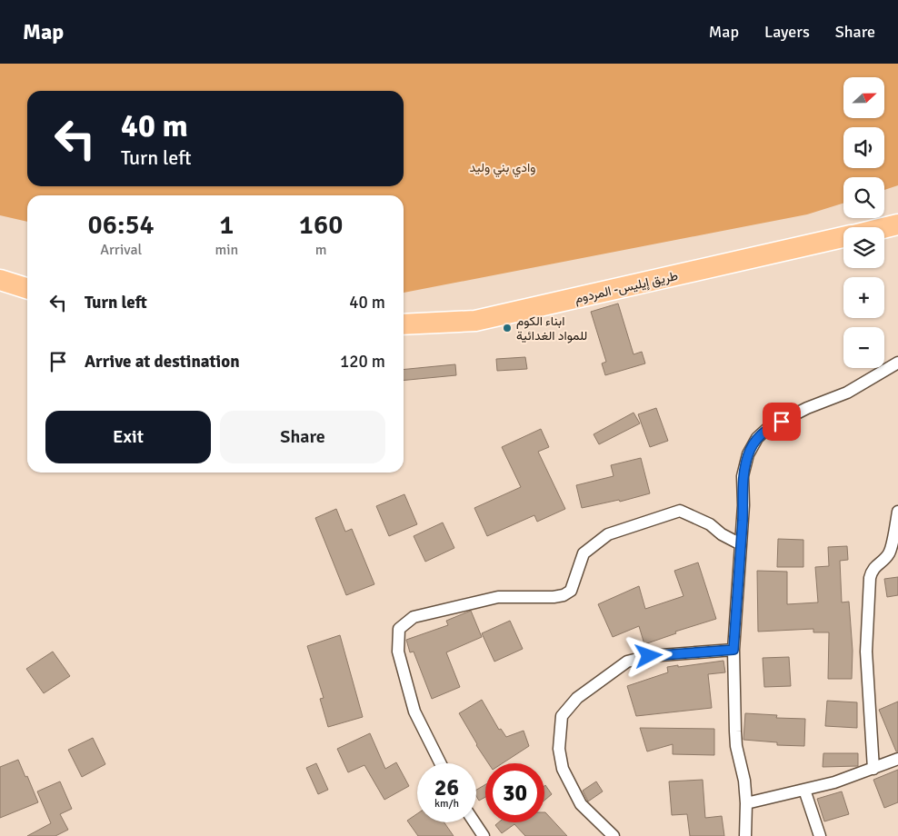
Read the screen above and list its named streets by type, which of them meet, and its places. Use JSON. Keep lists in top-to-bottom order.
{
  "streets": {
    "highway": ["طريق إيليس- المردوم"]
  },
  "parks": ["وادي بني وليد"],
  "places": ["ابناء الكوم للمواد الغدائية"],
  "north": "right",
  "page": {
    "header": "Map",
    "nav": ["Map", "Layers", "Share"],
    "map_buttons": ["+", "−"],
    "turn": ["40 m", "Turn left"],
    "eta": [
      "06:54",
      "Arrival",
      "1",
      "min",
      "160",
      "m"
    ],
    "list": [
      {
        "name": "Turn left",
        "value": "40 m"
      },
      {
        "name": "Arrive at destination",
        "value": "120 m"
      }
    ],
    "buttons": ["Exit", "Share"],
    "speed": "26 km/h",
    "limit": "30"
  }
}
